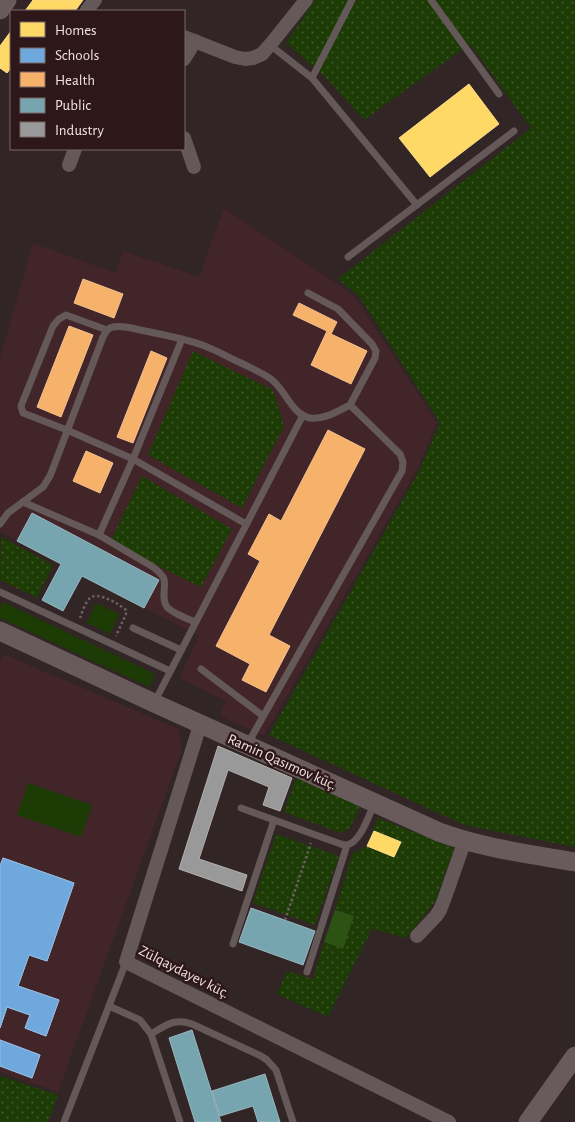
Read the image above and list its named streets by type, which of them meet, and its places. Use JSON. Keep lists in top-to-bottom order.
{
  "streets": {
    "street": ["Ramin Qasımov küç.", "Zülqaydayev küç."]
  },
  "crossings": [
    ["Ramin Qasımov küç.", "Zülqaydayev küç."]
  ],
  "legend": [
    "Homes",
    "Schools",
    "Health",
    "Public",
    "Industry"
  ]
}
